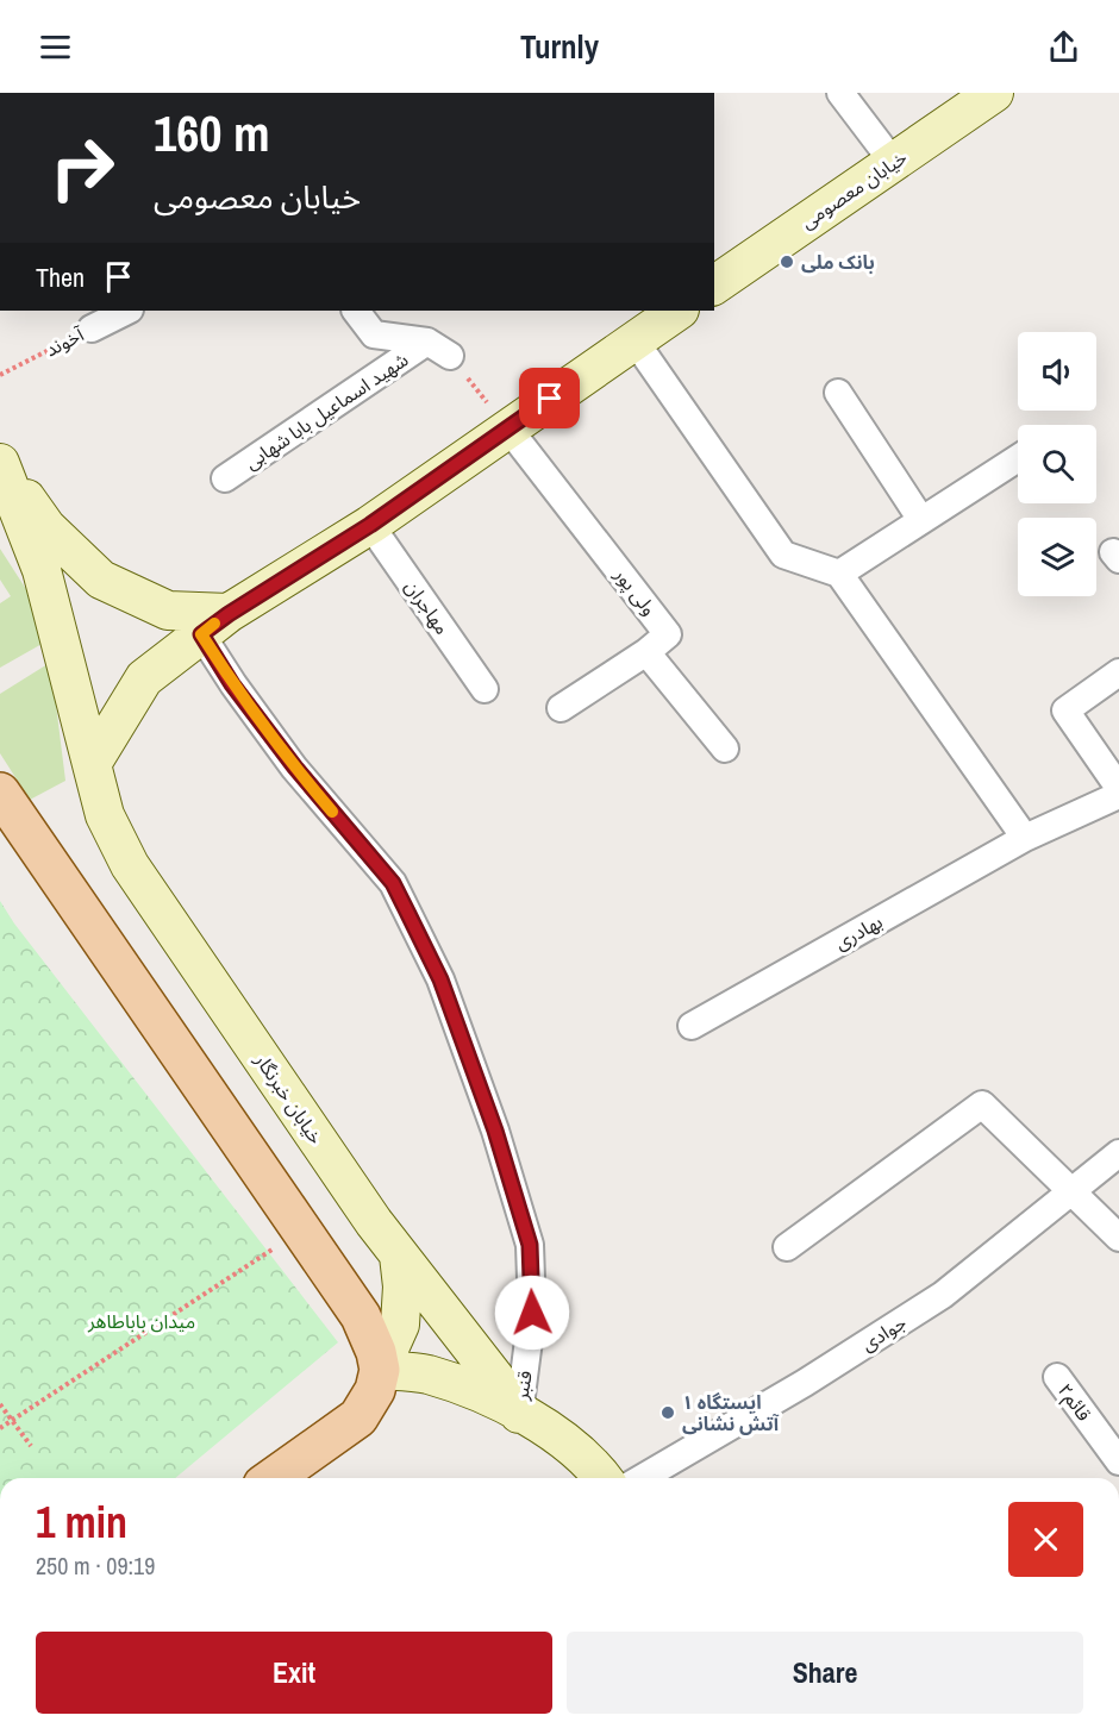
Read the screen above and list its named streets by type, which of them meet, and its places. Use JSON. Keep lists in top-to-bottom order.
{
  "streets": {
    "main road": ["خیابان معصومی", "خیابان خبرنگار"],
    "street": [
      "آخوند",
      "شهید اسماعیل بابا شهابی",
      "ولی پور",
      "مهاجران",
      "بهادری",
      "جوادی",
      "قنبر",
      "قائم۲"
    ]
  },
  "crossings": [
    ["خیابان خبرنگار", "قنبر"]
  ],
  "parks": ["میدان باباطاهر"],
  "places": ["بانک ملی", "ایستگاه ۱ آتش نشانی"],
  "page": {
    "header": "Turnly",
    "turn": ["160 m", "خیابان معصومی"],
    "then": "Then",
    "heading": ["1 min", "250 m · 09:19"],
    "buttons": ["Exit", "Share"]
  }
}
